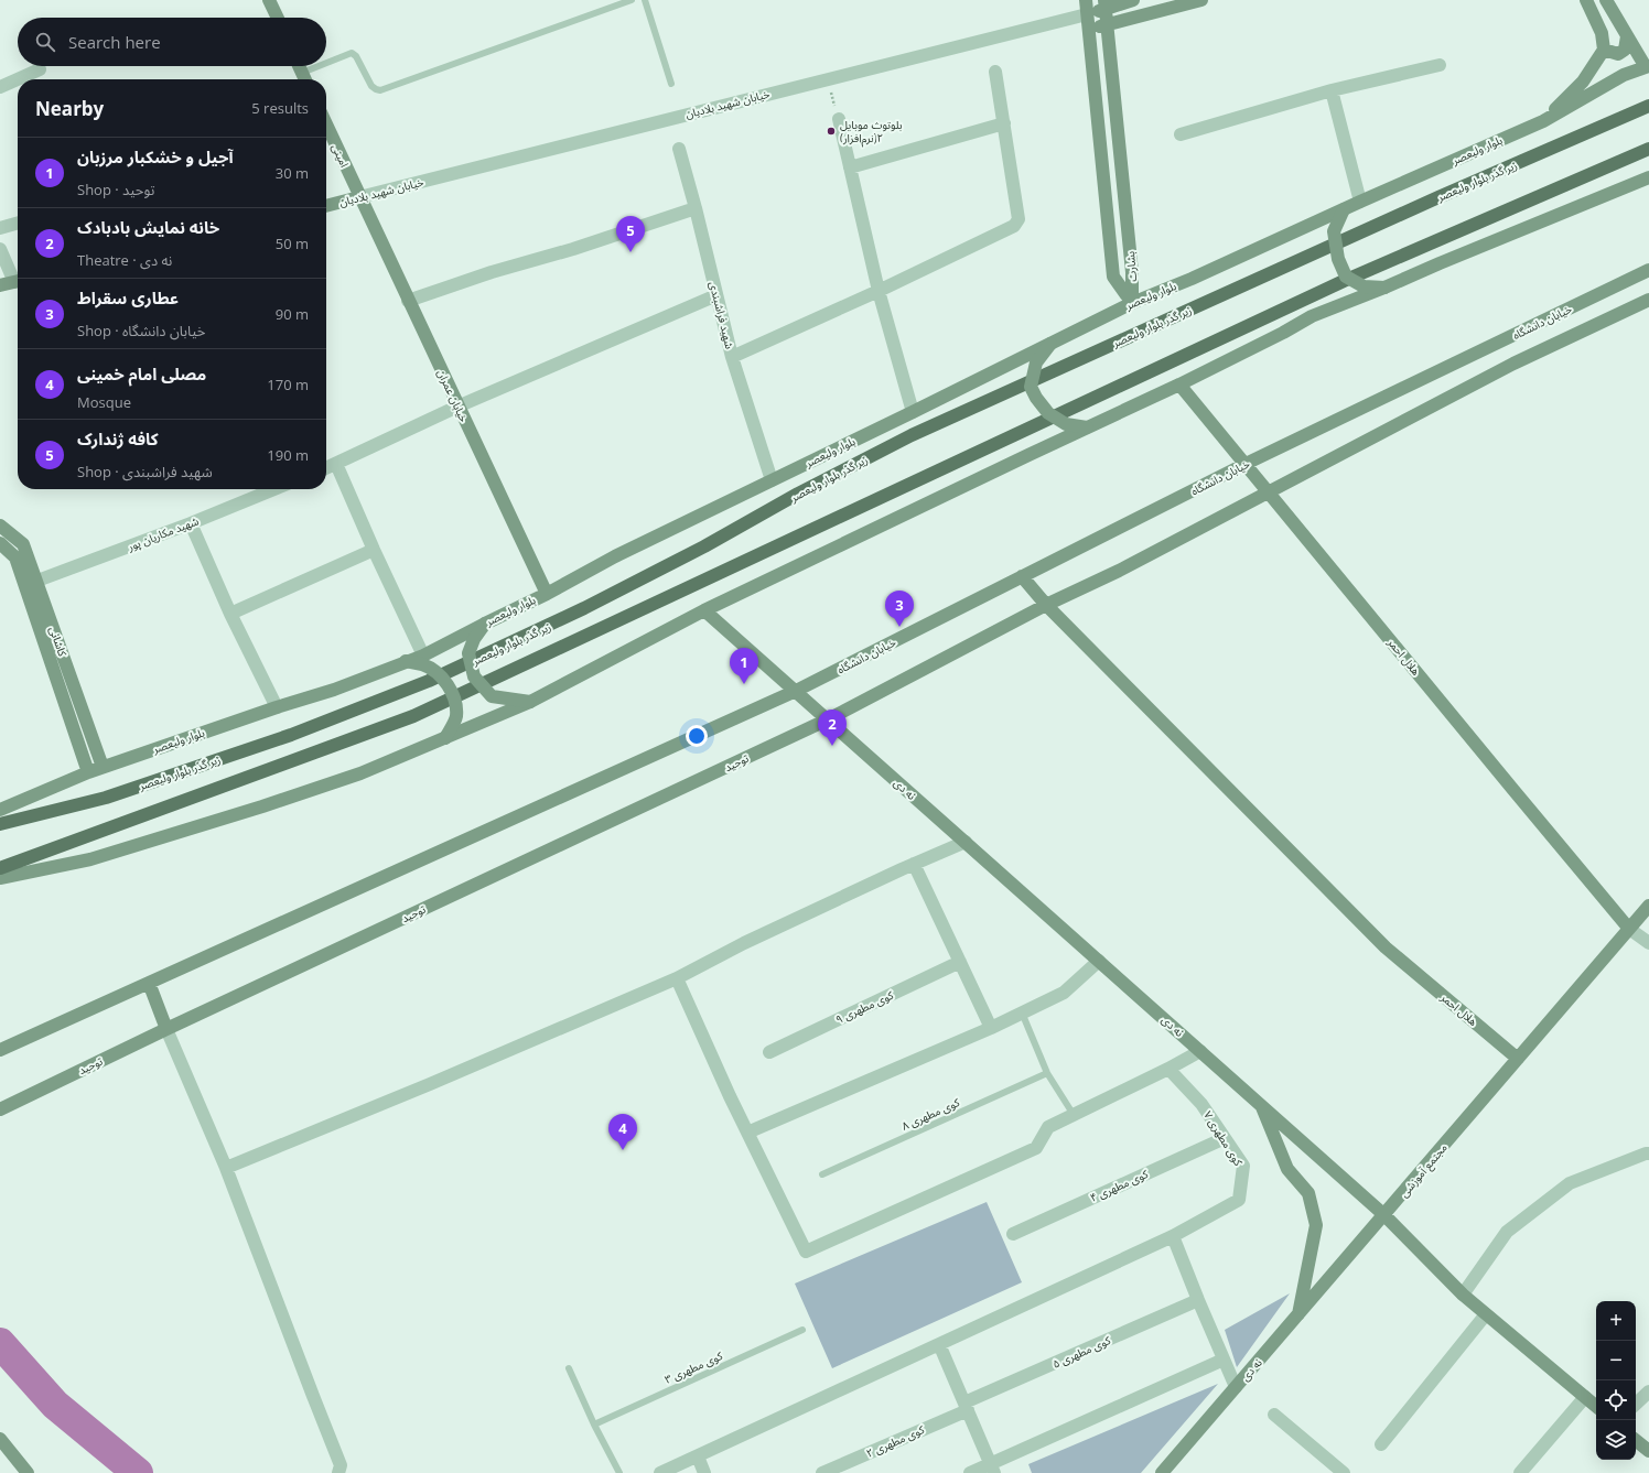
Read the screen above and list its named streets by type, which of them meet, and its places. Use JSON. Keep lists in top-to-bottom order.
{
  "streets": {
    "main road": ["زیر گذر بلوار ولیعصر"],
    "street": [
      "خیابان شهید بلادیان",
      "بلوار ولیعصر",
      "امینی",
      "بشارت",
      "شهید فراشبندی",
      "خیابان دانشگاه",
      "خیابان عمران",
      "شهید مکاریان پور",
      "کاشانی",
      "هلال احمر",
      "توحید",
      "نه دی",
      "کوی مطهری ۹",
      "کوی مطهری ۷",
      "مجتمع آموزشی",
      "کوی مطهری ۴",
      "کوی مطهری ۵",
      "کوی مطهری ۲"
    ],
    "lane": ["کوی مطهری ۸", "کوی مطهری ۳"]
  },
  "crossings": [
    ["خیابان شهید بلادیان", "امینی"],
    ["خیابان شهید بلادیان", "بشارت"],
    ["خیابان شهید بلادیان", "خیابان عمران"],
    ["بلوار ولیعصر", "بشارت"],
    ["بلوار ولیعصر", "شهید فراشبندی"],
    ["بلوار ولیعصر", "خیابان عمران"],
    ["بلوار ولیعصر", "کاشانی"],
    ["امینی", "خیابان عمران"],
    ["خیابان دانشگاه", "هلال احمر"],
    ["خیابان دانشگاه", "نه دی"],
    ["شهید مکاریان پور", "کاشانی"],
    ["هلال احمر", "مجتمع آموزشی"],
    ["توحید", "نه دی"],
    ["نه دی", "مجتمع آموزشی"],
    ["کوی مطهری ۷", "کوی مطهری ۴"],
    ["کوی مطهری ۵", "کوی مطهری ۲"]
  ],
  "places": ["بلوتوث موبایل (نرم‌افزار)۲"],
  "page": {
    "search": "Search here",
    "heading": ["Nearby", "5 results"],
    "list": [
      {
        "mark": "1",
        "name": "آجیل و خشکبار مرزبان",
        "note": "Shop · توحید",
        "value": "30 m"
      },
      {
        "mark": "2",
        "name": "خانه نمایش بادبادک",
        "note": "Theatre · نه دی",
        "value": "50 m"
      },
      {
        "mark": "3",
        "name": "عطاری سقراط",
        "note": "Shop · خیابان دانشگاه",
        "value": "90 m"
      },
      {
        "mark": "4",
        "name": "مصلی امام خمینی",
        "note": "Mosque",
        "value": "170 m"
      },
      {
        "mark": "5",
        "name": "کافه ژندارک",
        "note": "Shop · شهید فراشبندی",
        "value": "190 m"
      }
    ],
    "pins": [
      "5",
      "3",
      "1",
      "2",
      "4"
    ],
    "map_buttons": ["+", "−"]
  }
}
